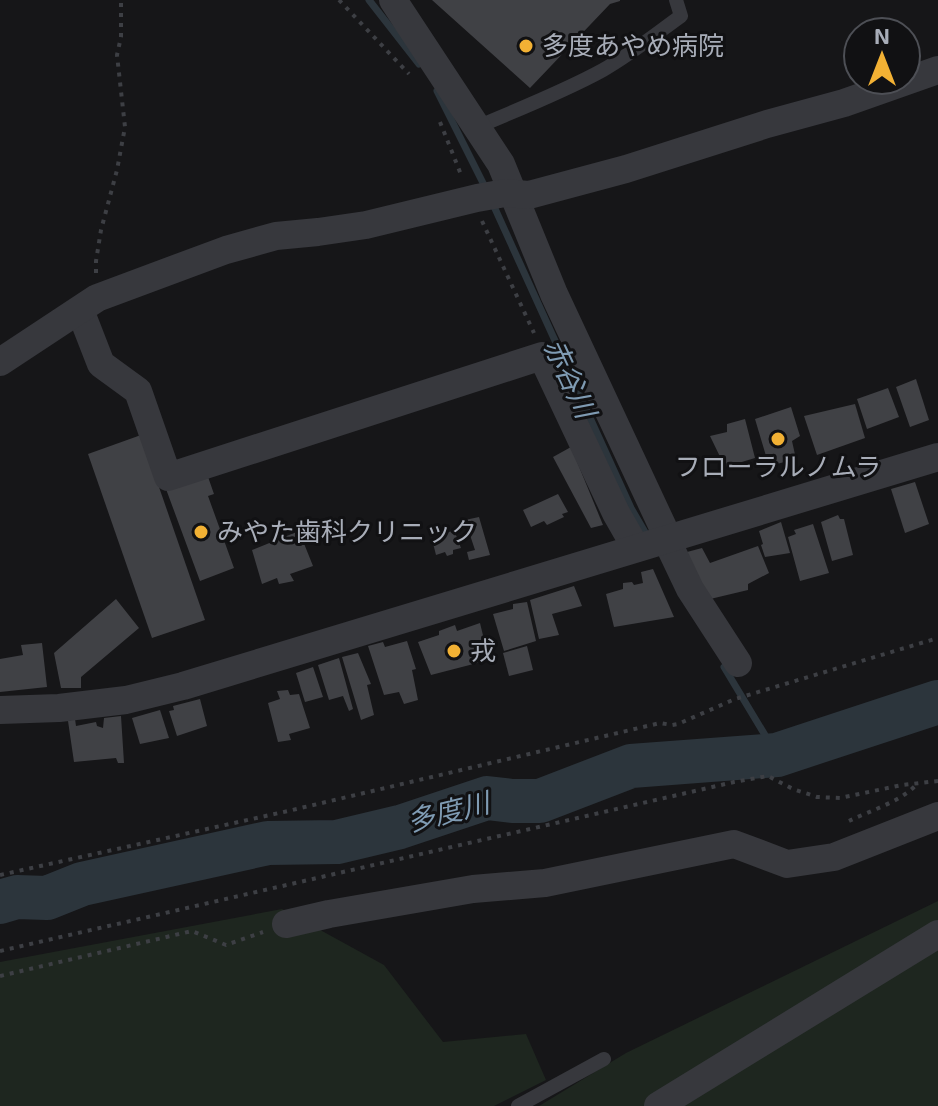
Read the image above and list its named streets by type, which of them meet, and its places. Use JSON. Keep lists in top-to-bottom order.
{
  "water": ["赤谷川", "多度川"],
  "places": [
    "多度あやめ病院",
    "フローラルノムラ",
    "みやた歯科クリニック",
    "戎"
  ],
  "north": "top"
}
